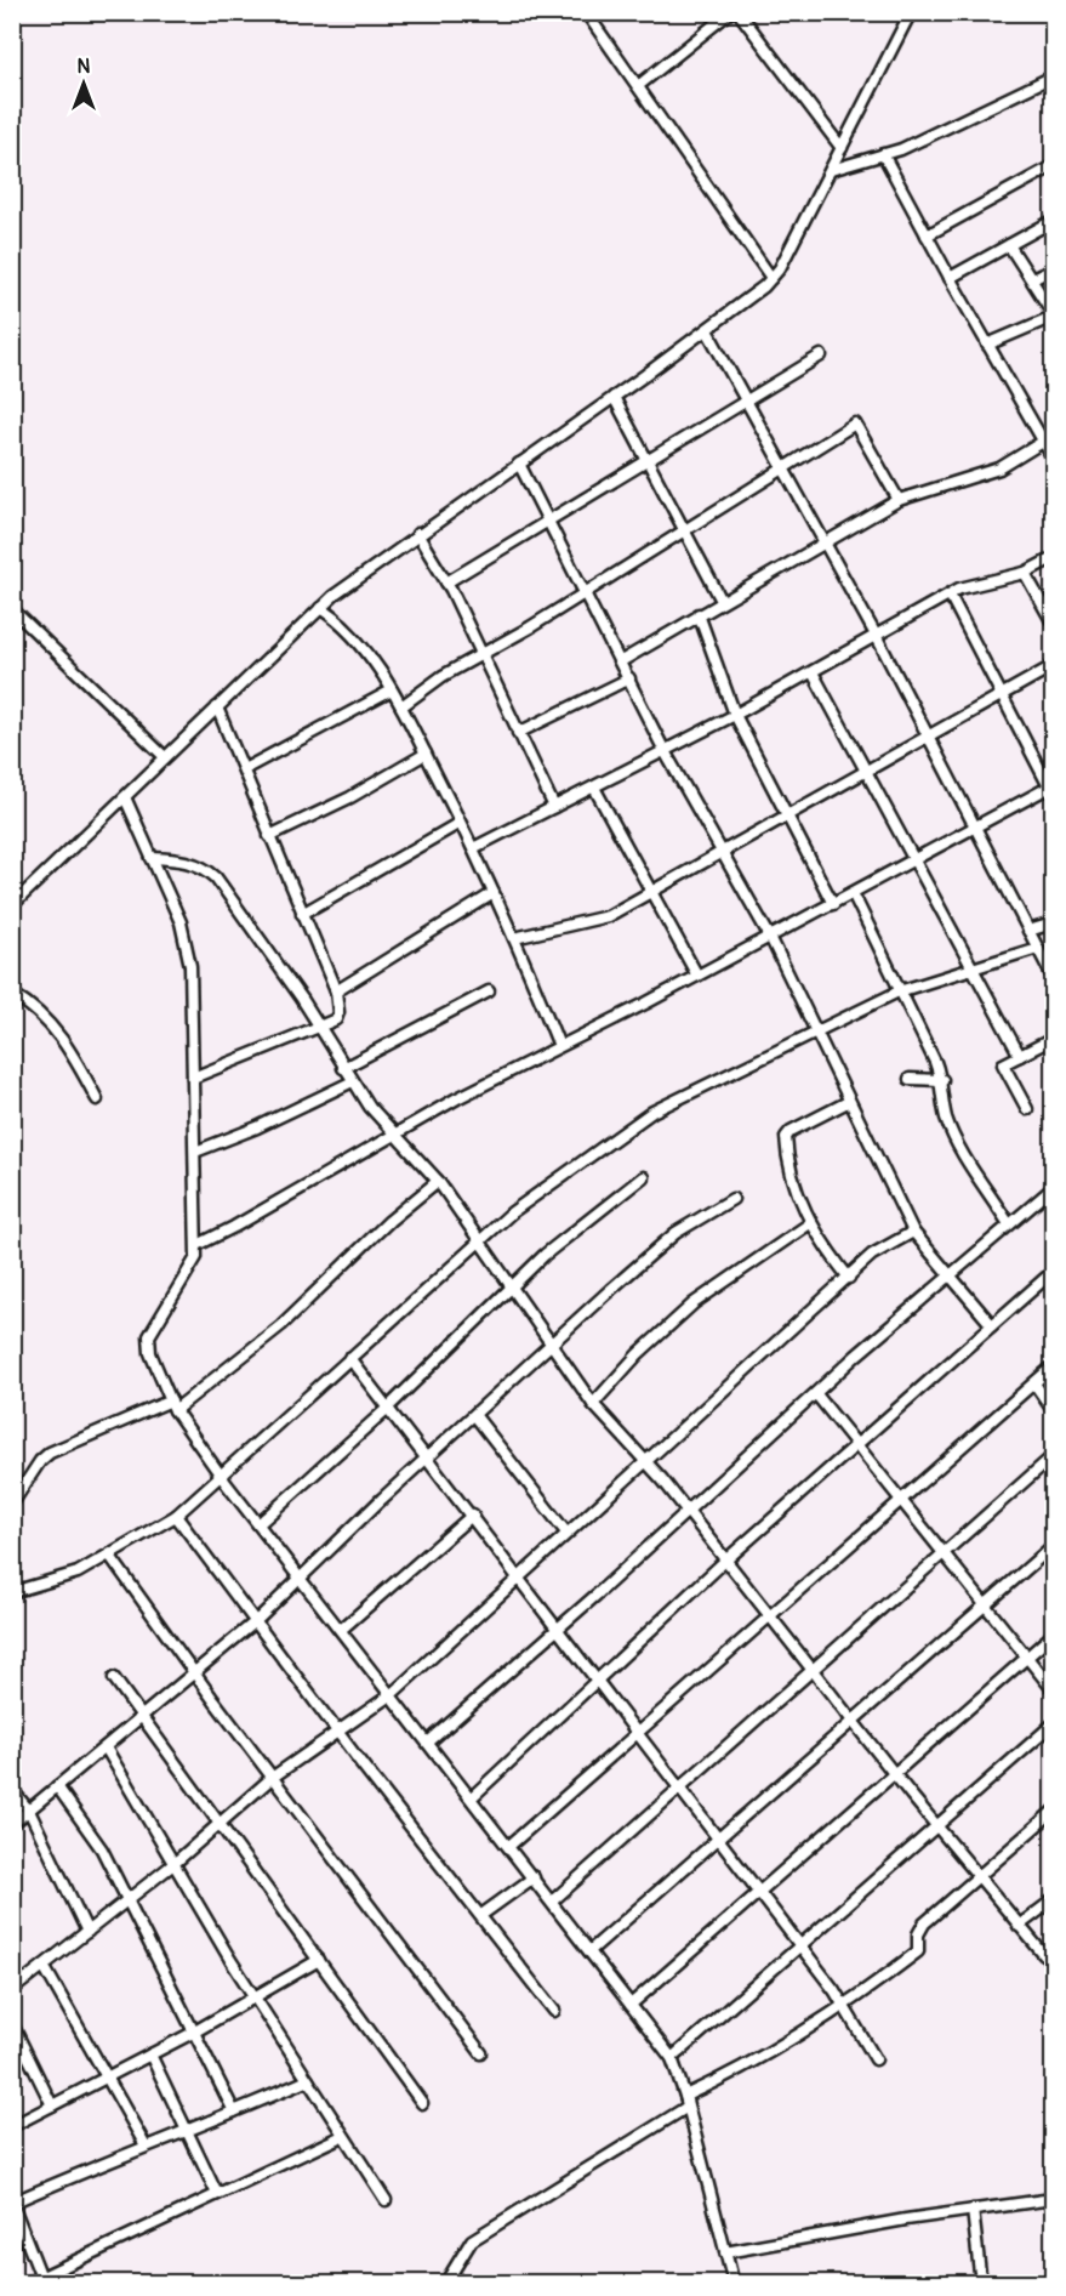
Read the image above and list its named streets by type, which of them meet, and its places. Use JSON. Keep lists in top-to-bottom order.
{
  "north": "top"
}
